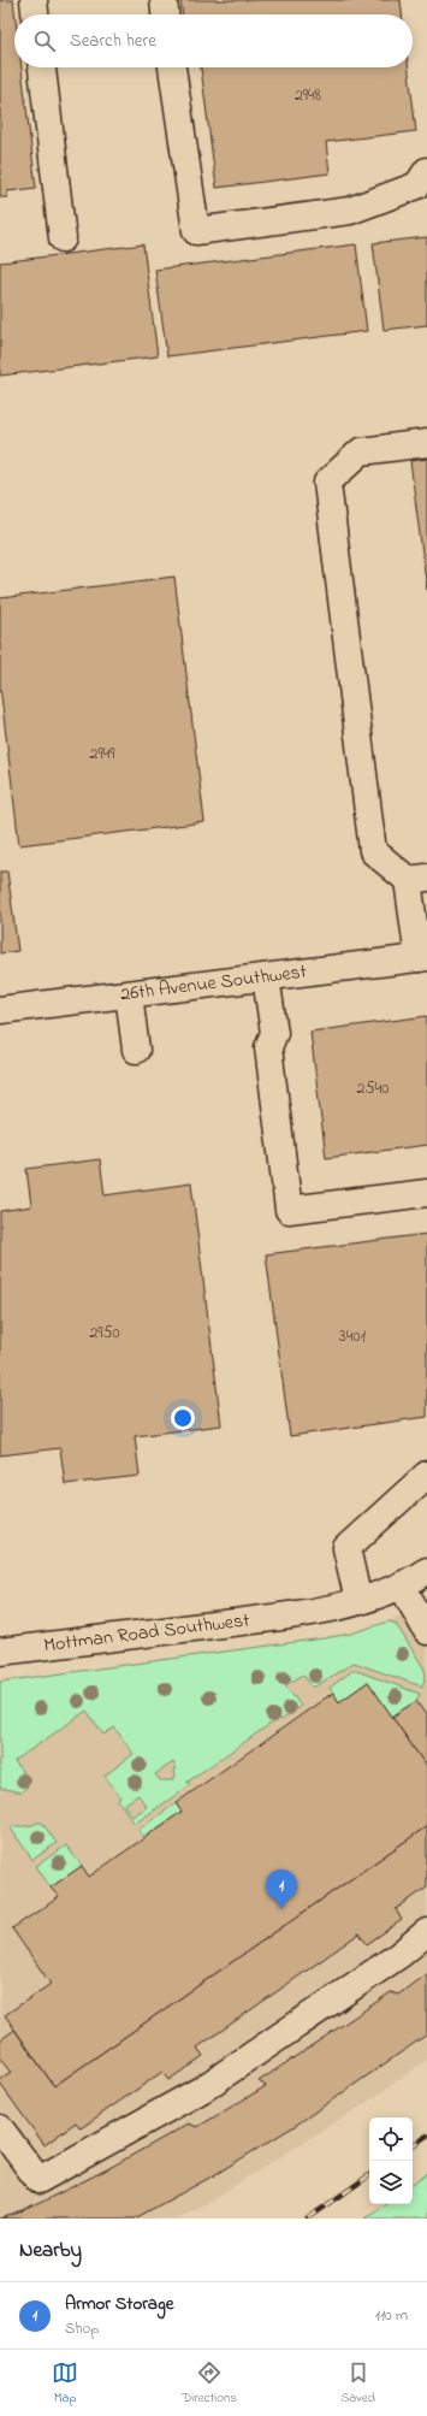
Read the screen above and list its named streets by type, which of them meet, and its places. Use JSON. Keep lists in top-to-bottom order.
{
  "streets": {
    "street": ["26th Avenue Southwest", "Mottman Road Southwest"]
  },
  "house_numbers": [
    "2948",
    "2949",
    "2540",
    "2950",
    "3401"
  ],
  "page": {
    "search": "Search here",
    "pins": "1",
    "heading": "Nearby",
    "list": [
      {
        "mark": "1",
        "name": "Armor Storage",
        "note": "Shop",
        "value": "110 m"
      }
    ],
    "nav": ["Map", "Directions", "Saved"]
  }
}
